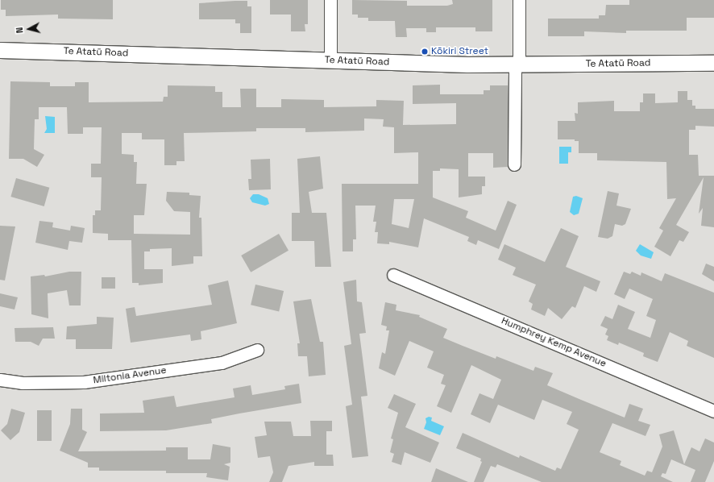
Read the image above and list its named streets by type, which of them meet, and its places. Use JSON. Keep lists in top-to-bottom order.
{
  "streets": {
    "main road": ["Te Atatū Road"],
    "street": ["Humphrey Kemp Avenue", "Miltonia Avenue"]
  },
  "places": ["Kōkiri Street"],
  "north": "left"
}
